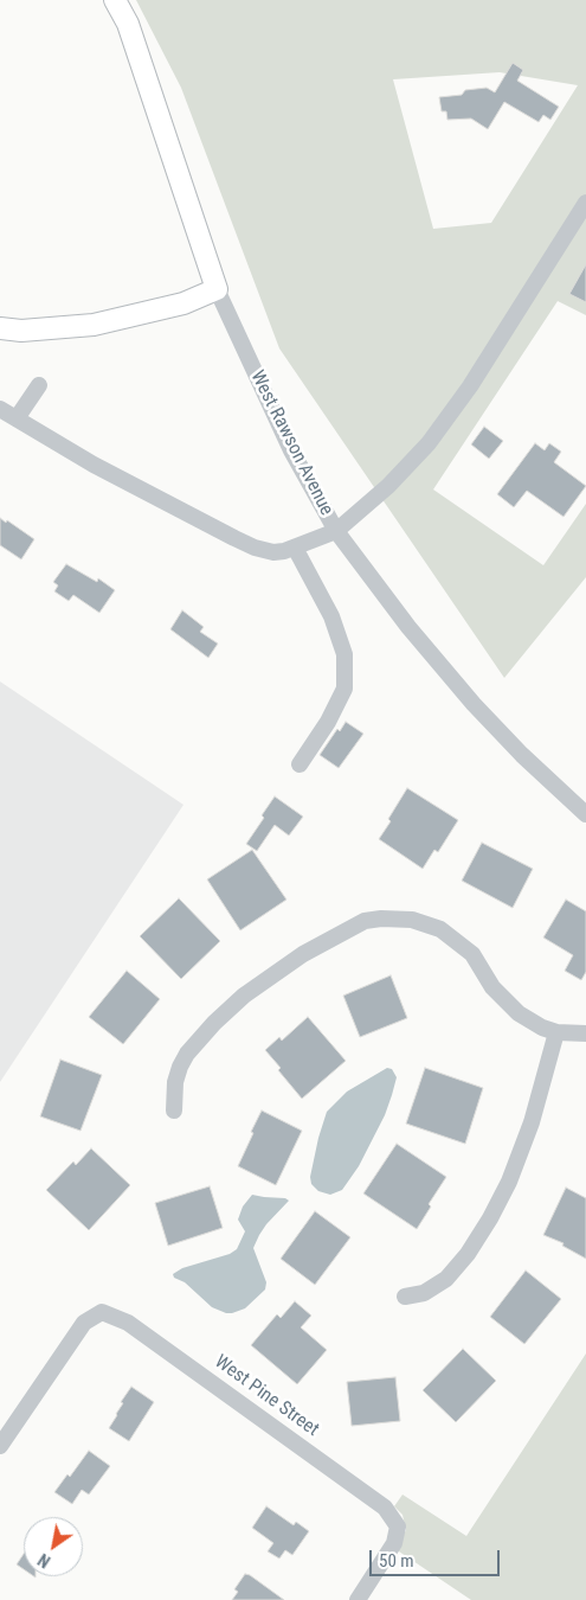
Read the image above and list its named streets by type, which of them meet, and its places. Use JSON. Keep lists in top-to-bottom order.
{
  "streets": {
    "main road": ["West Rawson Avenue"],
    "street": ["West Pine Street"]
  },
  "scale_bar": "50 m",
  "north": "bottom left"
}
